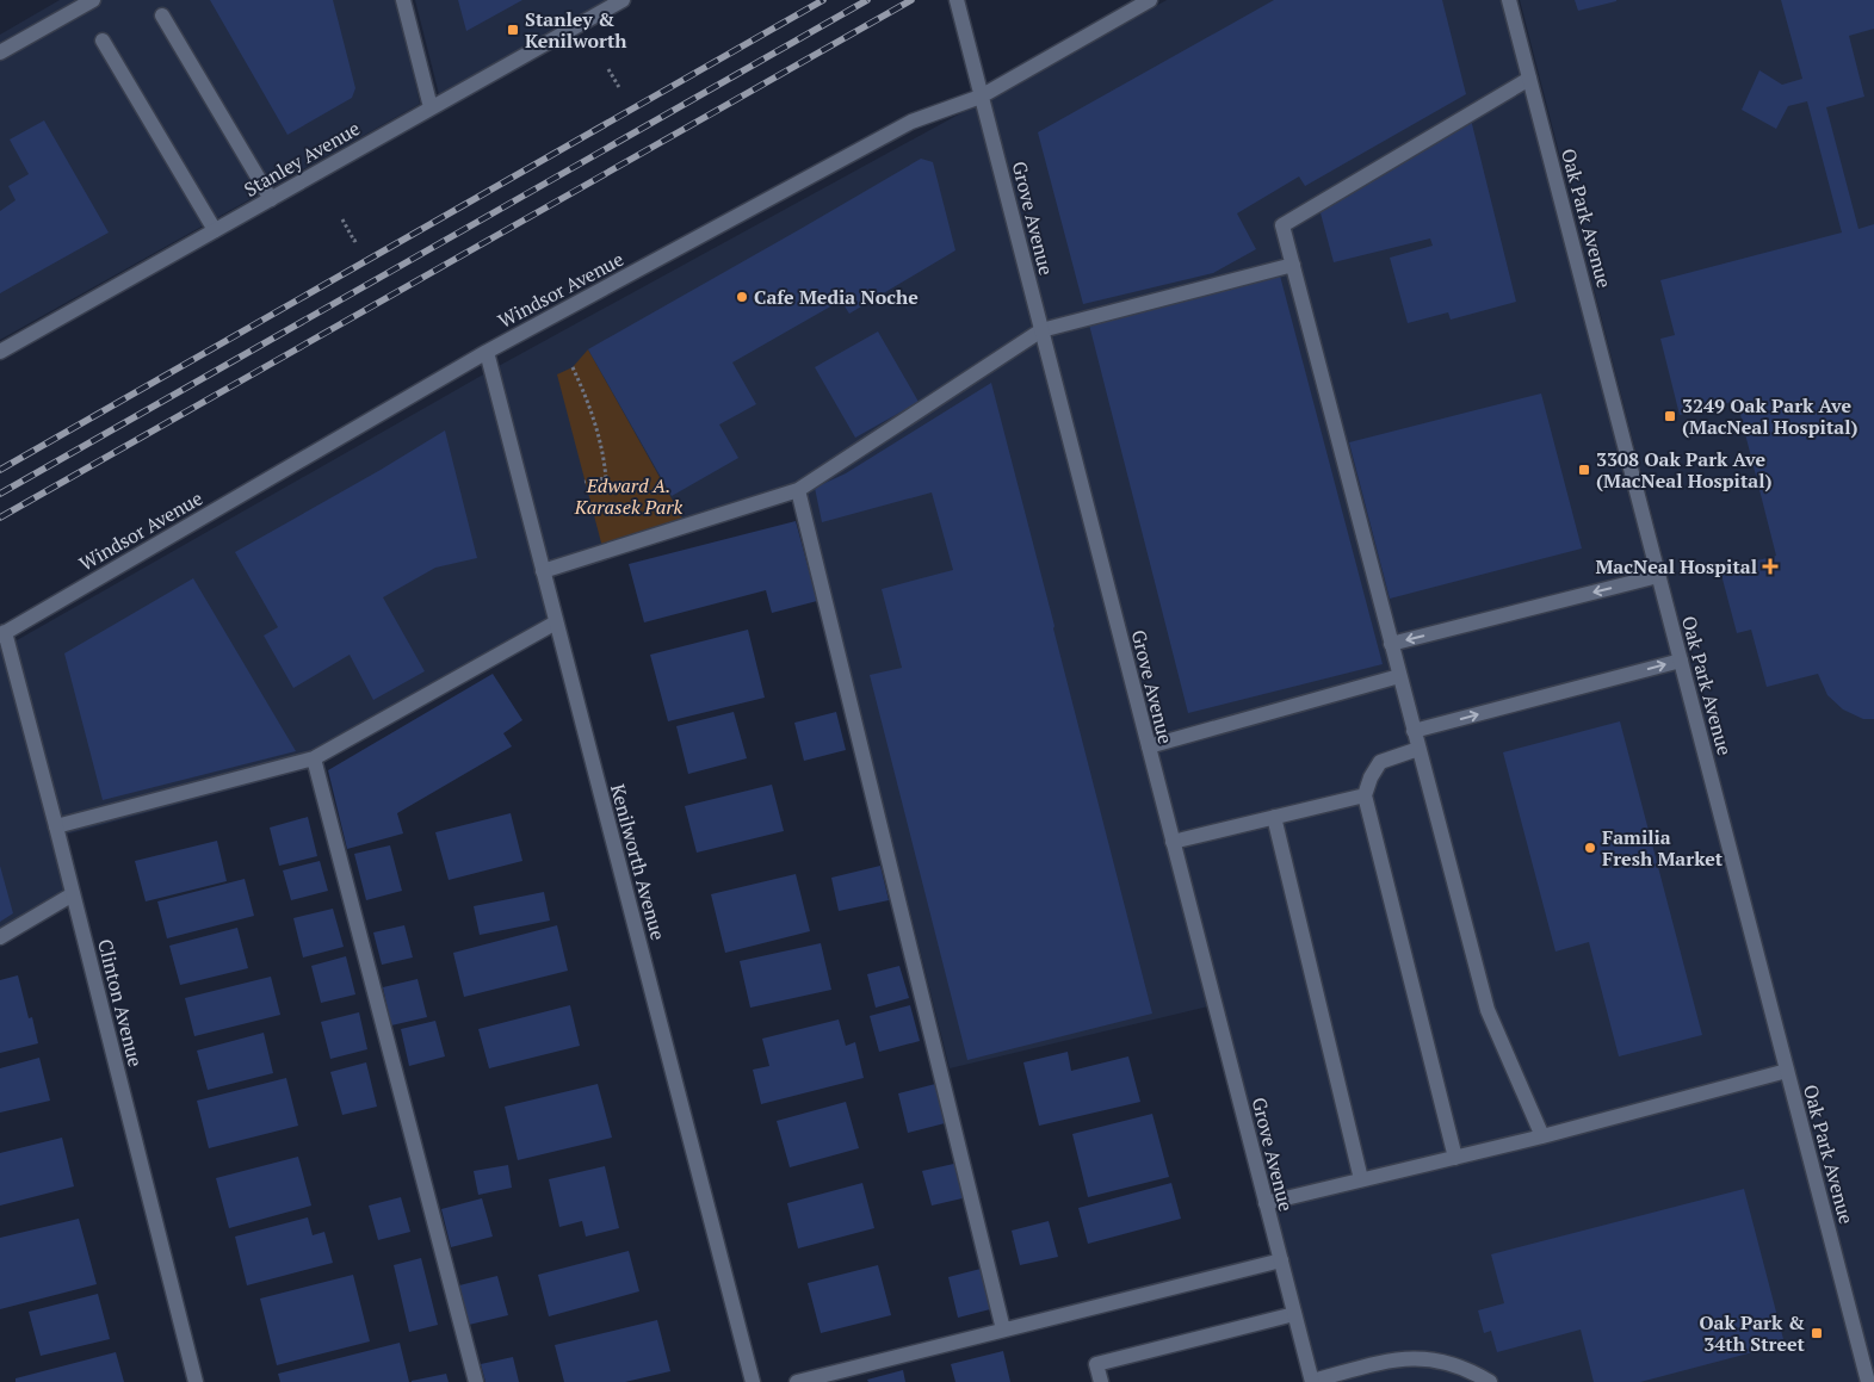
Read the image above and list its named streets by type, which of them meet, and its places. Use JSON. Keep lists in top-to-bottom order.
{
  "streets": {
    "street": [
      "Stanley Avenue",
      "Grove Avenue",
      "Oak Park Avenue",
      "Windsor Avenue",
      "Kenilworth Avenue",
      "Clinton Avenue"
    ]
  },
  "crossings": [
    ["Grove Avenue", "Windsor Avenue"],
    ["Windsor Avenue", "Kenilworth Avenue"],
    ["Windsor Avenue", "Clinton Avenue"]
  ],
  "parks": ["Edward A. Karasek Park"],
  "places": {
    "transit": [
      "Stanley & Kenilworth",
      "3249 Oak Park Ave (MacNeal Hospital)",
      "3308 Oak Park Ave (MacNeal Hospital)",
      "Oak Park & 34th Street"
    ],
    "other": ["Cafe Media Noche", "Familia Fresh Market"],
    "health": ["MacNeal Hospital"]
  }
}
